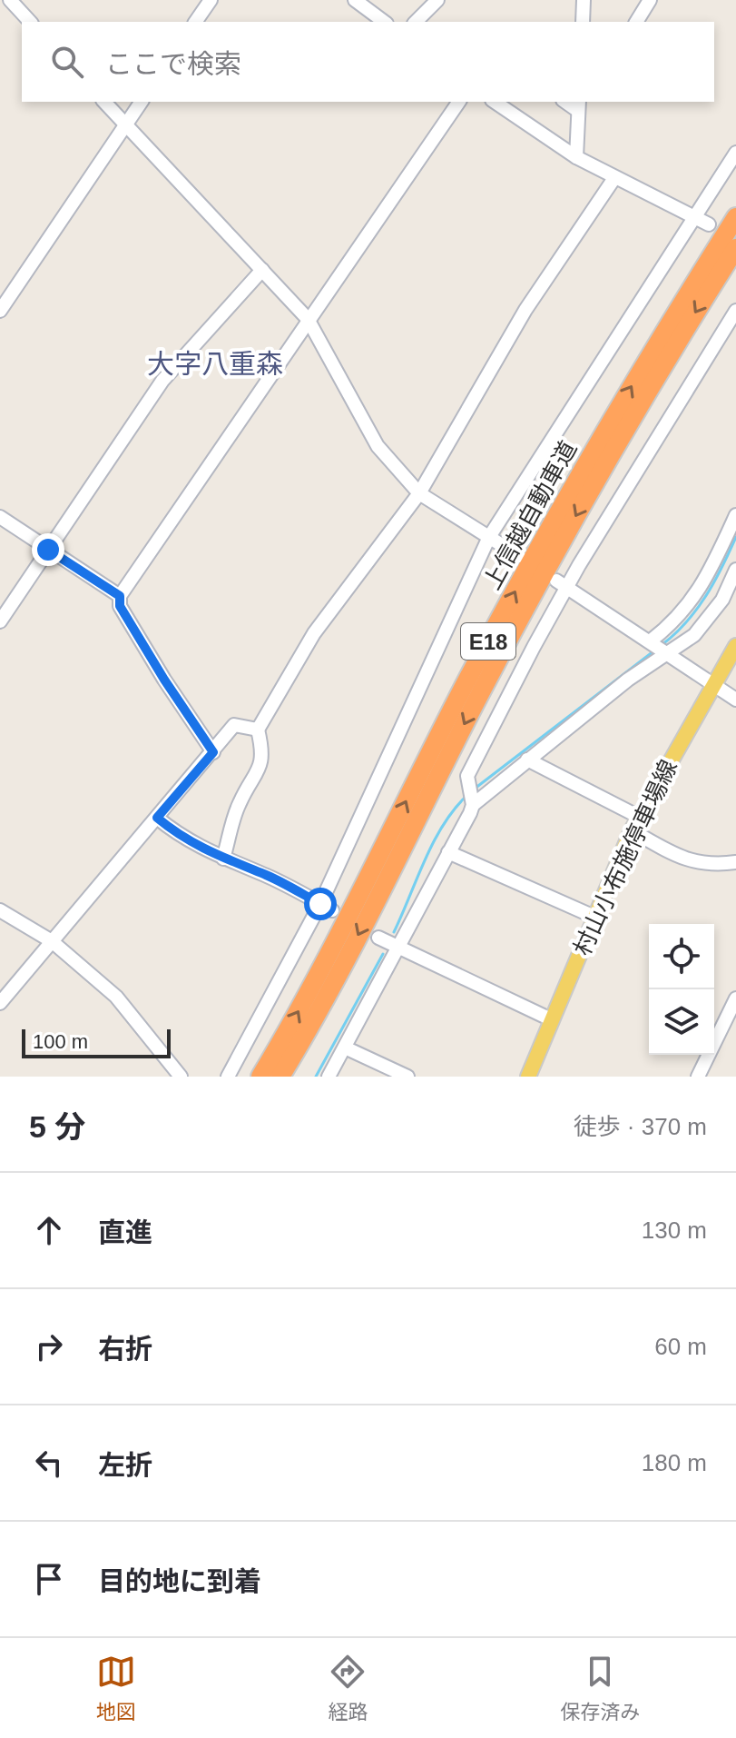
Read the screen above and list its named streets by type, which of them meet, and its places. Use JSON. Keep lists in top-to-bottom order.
{
  "streets": {
    "highway": ["上信越自動車道", "E18"],
    "main road": ["村山小布施停車場線"]
  },
  "districts": ["大字八重森"],
  "scale_bar": "100 m",
  "page": {
    "search": "ここで検索",
    "scale": "100 m",
    "heading": ["5 分", "徒歩 · 370 m"],
    "list": [
      ["直進", "130 m"],
      ["右折", "60 m"],
      ["左折", "180 m"],
      "目的地に到着"
    ],
    "nav": ["地図", "経路", "保存済み"]
  }
}
